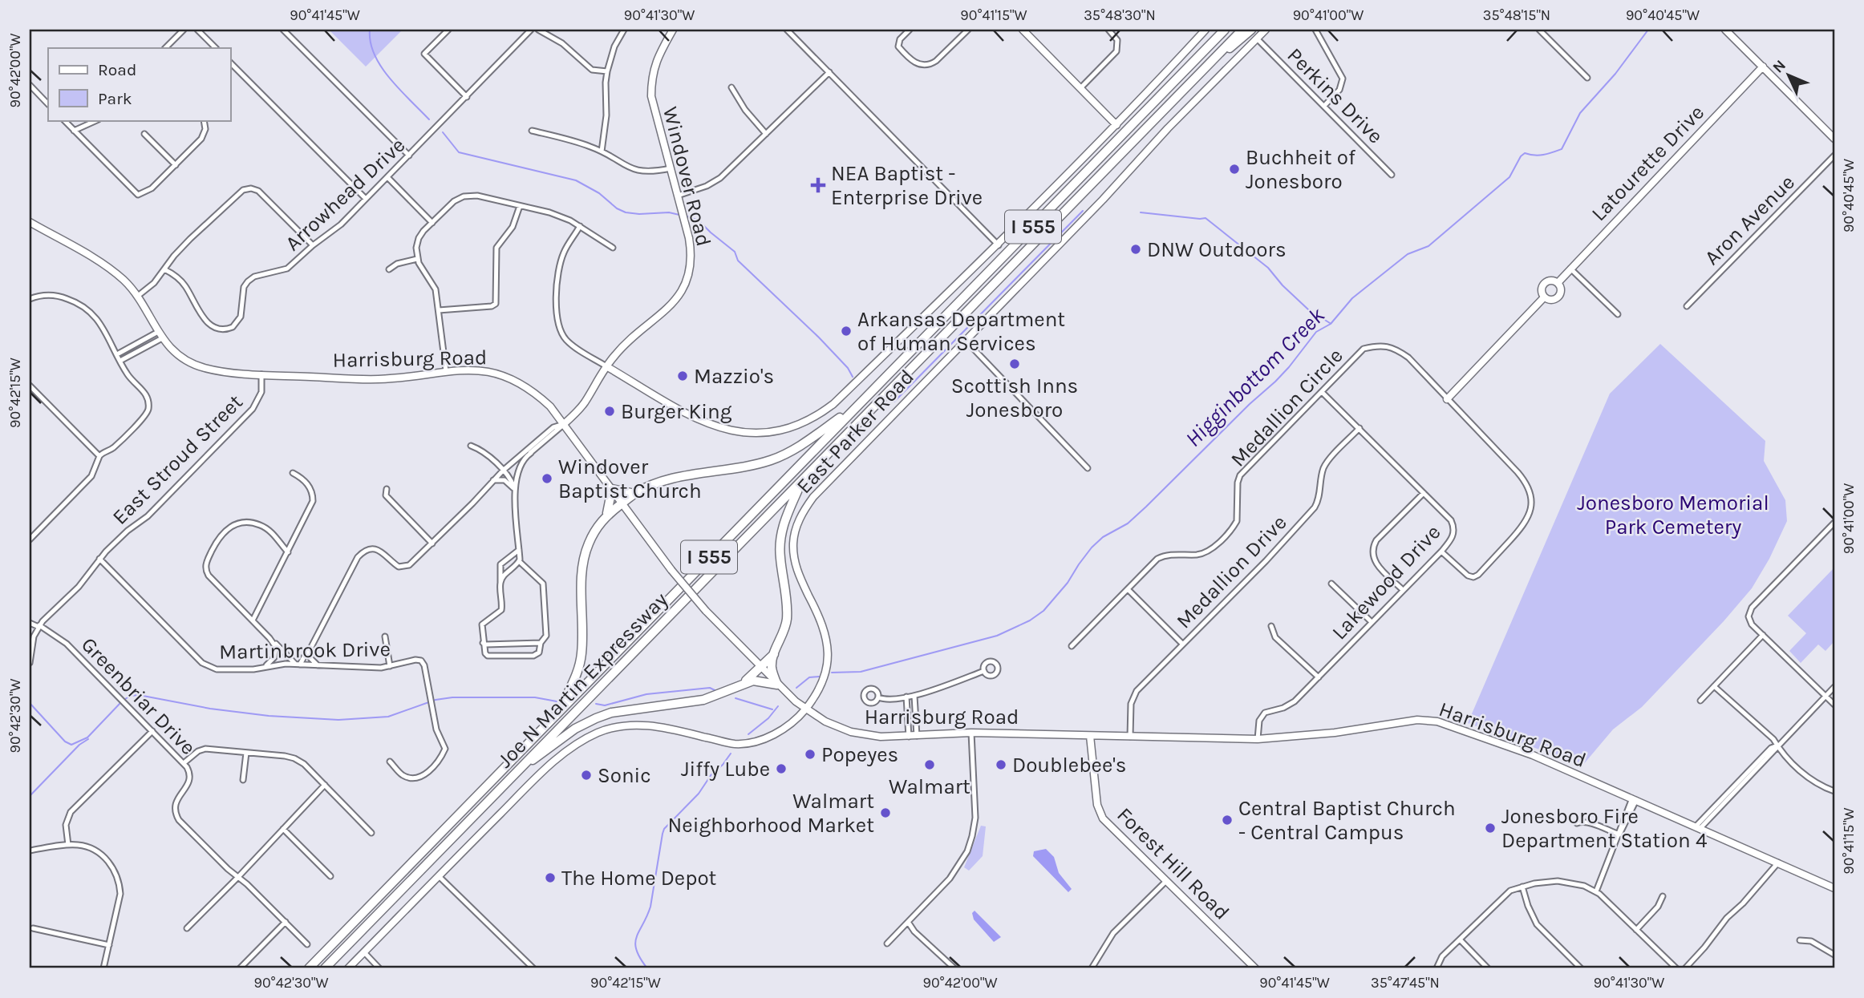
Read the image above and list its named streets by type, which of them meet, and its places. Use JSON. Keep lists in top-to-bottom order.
{
  "streets": {
    "highway": ["I 555", "Joe N Martin Expressway"],
    "street": [
      "Perkins Drive",
      "Latourette Drive",
      "Windover Road",
      "Arrowhead Drive",
      "Aron Avenue",
      "Harrisburg Road",
      "Medallion Circle",
      "East Parker Road",
      "East Stroud Street",
      "Medallion Drive",
      "Lakewood Drive",
      "Martinbrook Drive",
      "Greenbriar Drive",
      "Forest Hill Road"
    ]
  },
  "crossings": [
    ["Perkins Drive", "East Parker Road"],
    ["Windover Road", "Harrisburg Road"],
    ["Windover Road", "Martinbrook Drive"],
    ["Harrisburg Road", "East Parker Road"],
    ["Harrisburg Road", "East Stroud Street"],
    ["Harrisburg Road", "Medallion Drive"],
    ["Harrisburg Road", "Lakewood Drive"],
    ["Harrisburg Road", "Forest Hill Road"],
    ["Medallion Circle", "Lakewood Drive"],
    ["East Stroud Street", "Martinbrook Drive"],
    ["East Stroud Street", "Greenbriar Drive"],
    ["Medallion Drive", "Lakewood Drive"]
  ],
  "water": ["Higginbottom Creek"],
  "parks": ["Jonesboro Memorial Park Cemetery"],
  "places": {
    "other": [
      "Buchheit of Jonesboro",
      "DNW Outdoors",
      "Arkansas Department of Human Services",
      "Scottish Inns Jonesboro",
      "Mazzio's",
      "Burger King",
      "Windover Baptist Church",
      "Popeyes",
      "Walmart",
      "Doublebee's",
      "Jiffy Lube",
      "Sonic",
      "Walmart Neighborhood Market",
      "Central Baptist Church - Central Campus",
      "Jonesboro Fire Department Station 4",
      "The Home Depot"
    ],
    "health": ["NEA Baptist - Enterprise Drive"]
  },
  "legend": ["Road", "Park"],
  "north": "top left",
  "coordinates": [
    "90°41'45\"W",
    "90°41'30\"W",
    "90°41'15\"W",
    "35°48'30\"N",
    "90°41'00\"W",
    "35°48'15\"N",
    "90°40'45\"W",
    "90°42'00\"W",
    "90°42'15\"W",
    "90°42'30\"W",
    "35°47'45\"N"
  ]
}
